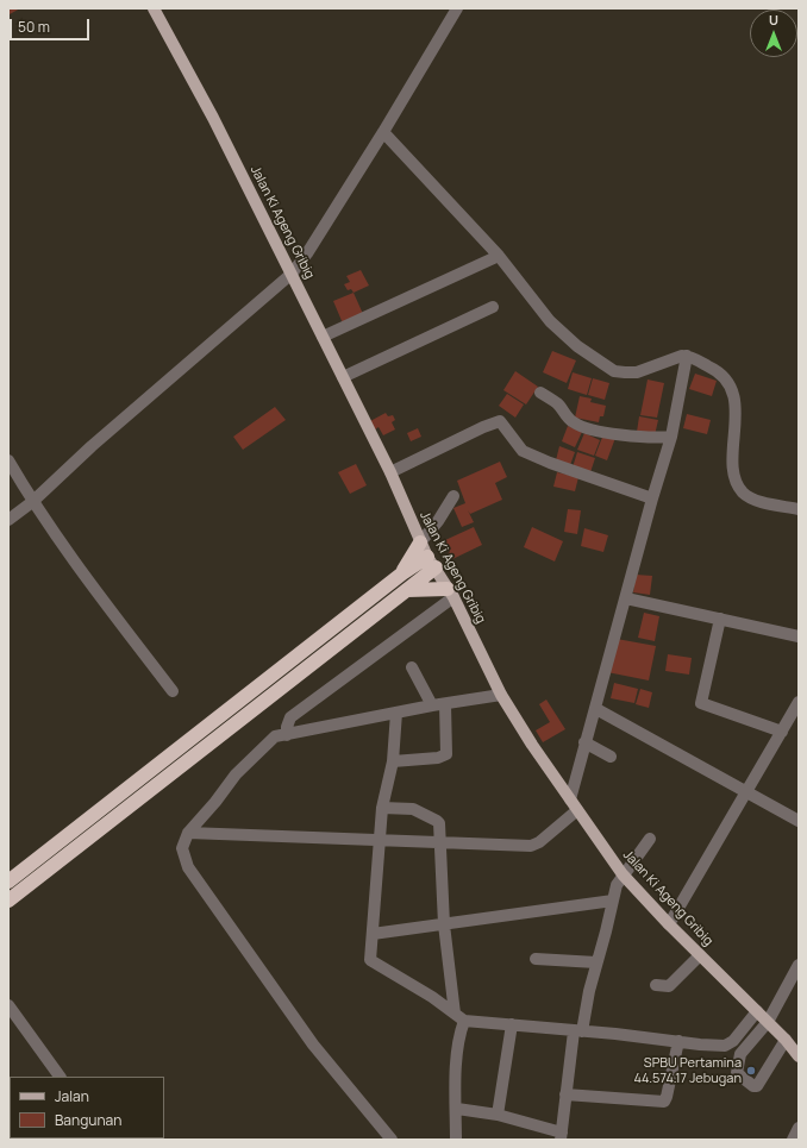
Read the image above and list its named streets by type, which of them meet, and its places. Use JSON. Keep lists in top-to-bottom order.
{
  "streets": {
    "main road": ["Jalan Ki Ageng Gribig"]
  },
  "places": ["SPBU Pertamina 44.574.17 Jebugan"],
  "legend": ["Jalan", "Bangunan"],
  "scale_bar": "50 m",
  "north": "top"
}
